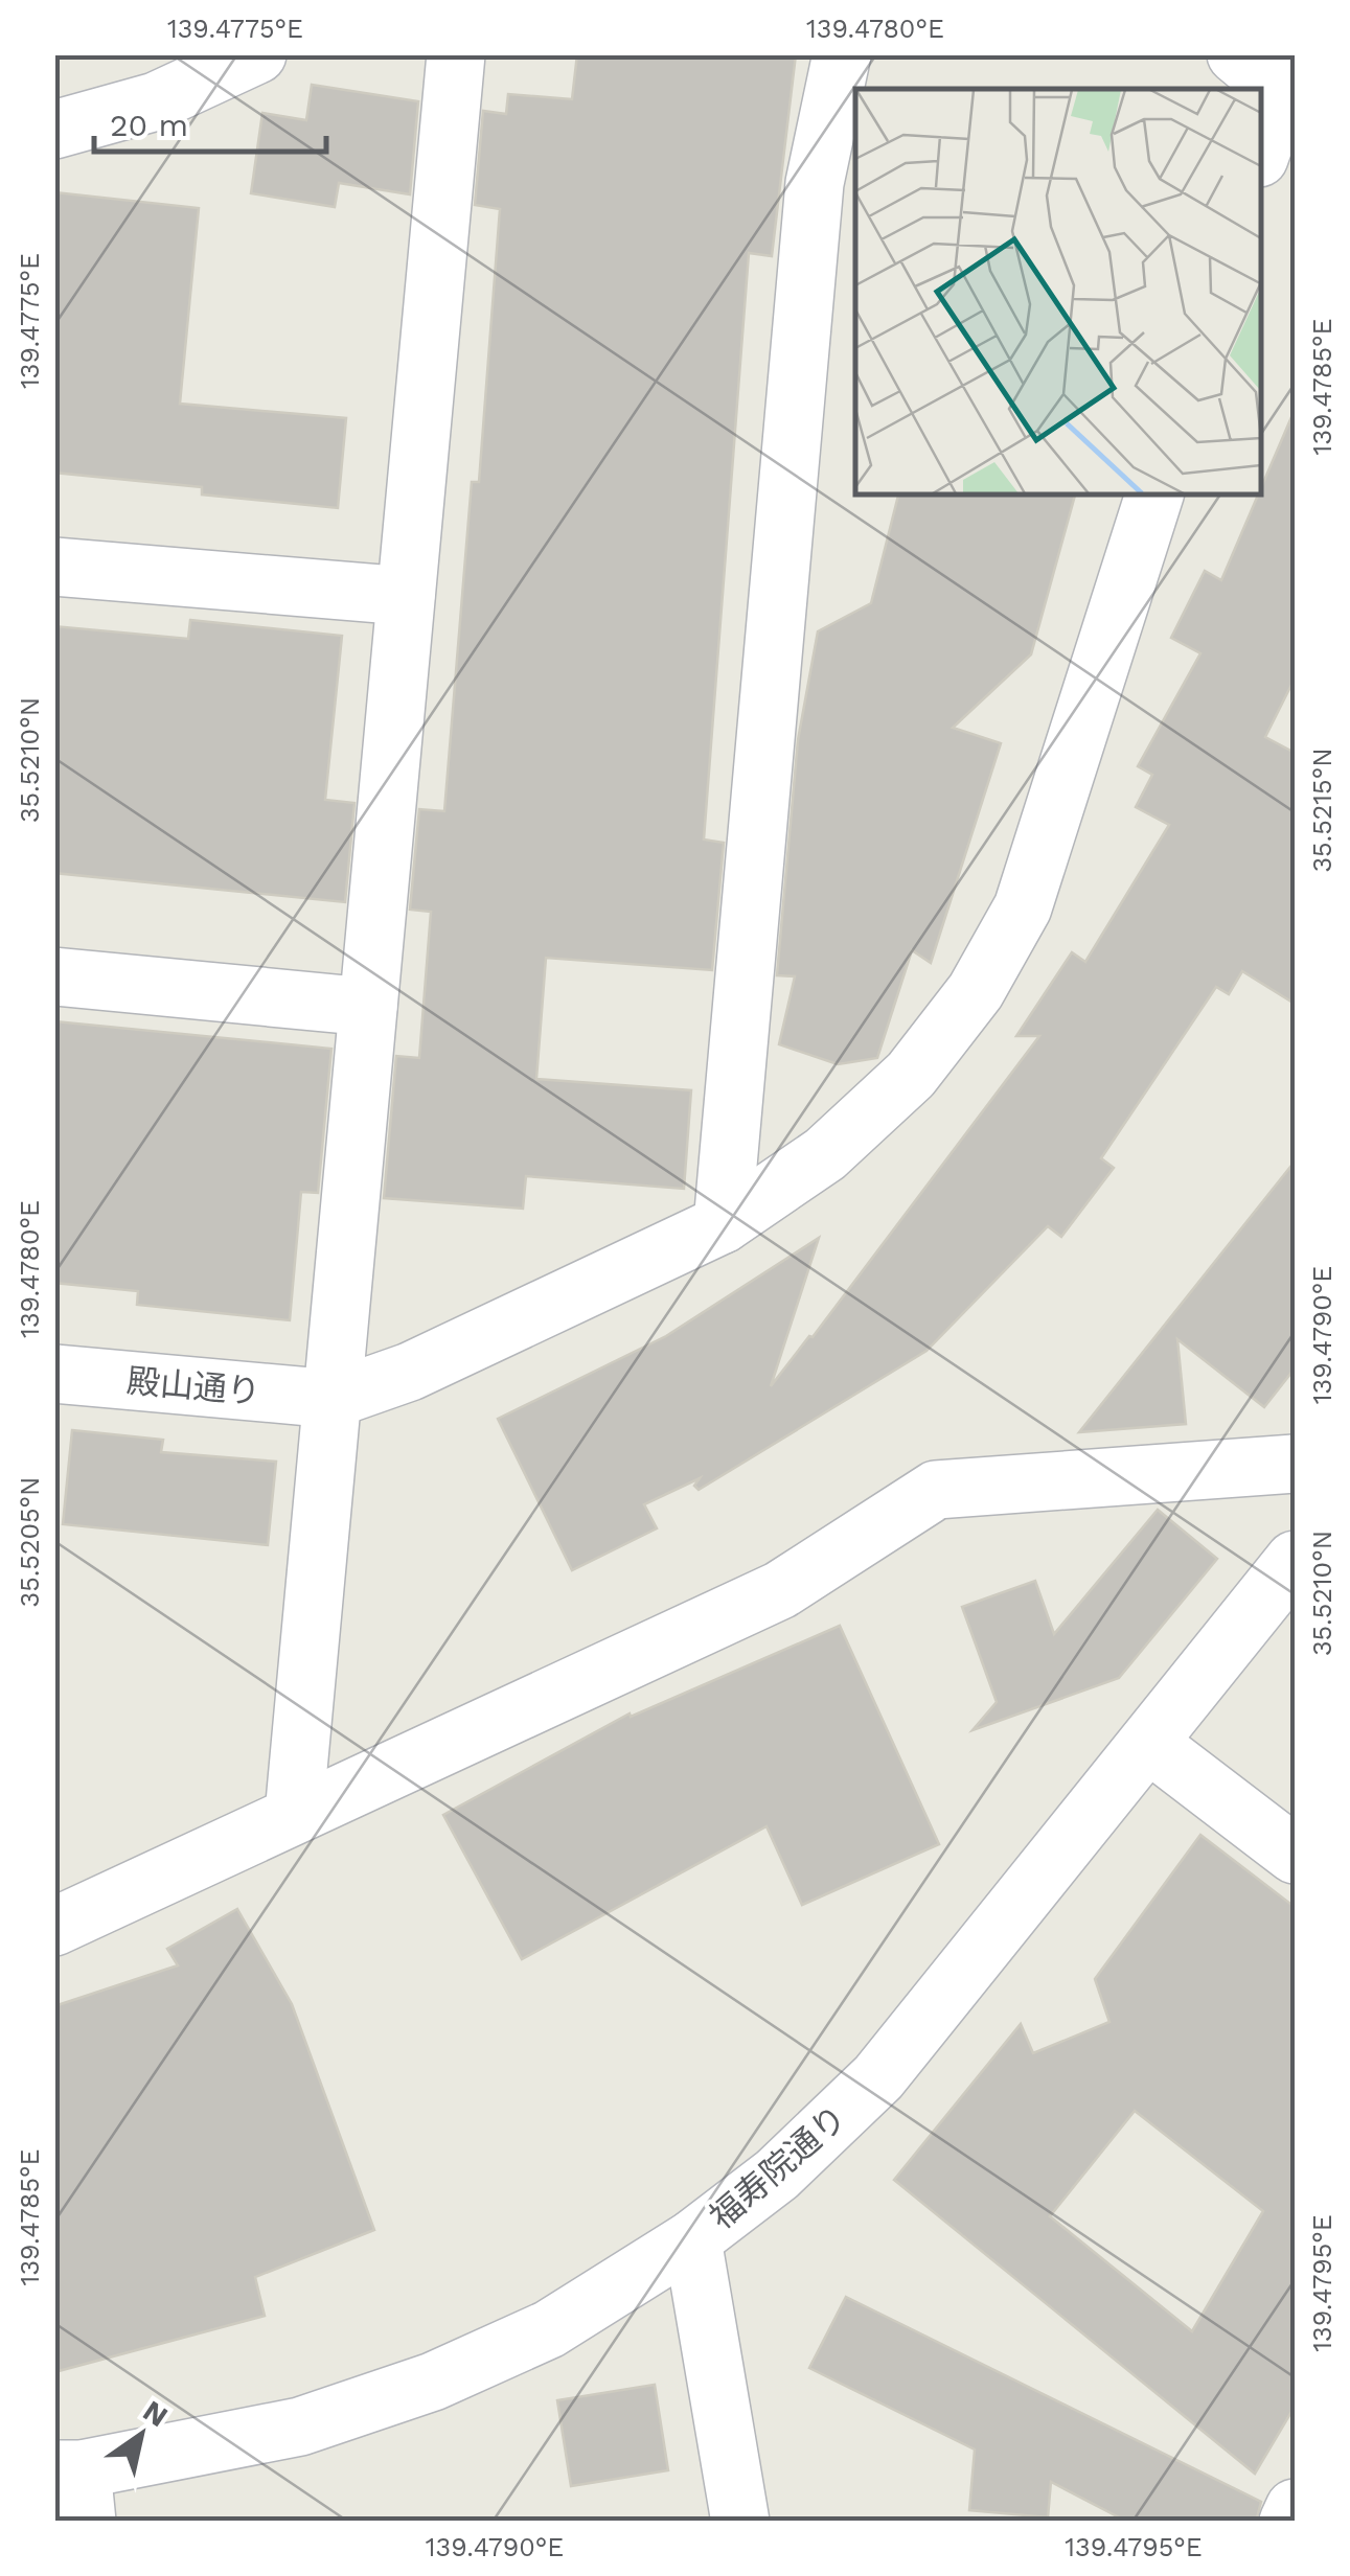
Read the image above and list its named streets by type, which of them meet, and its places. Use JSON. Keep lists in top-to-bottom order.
{
  "streets": {
    "street": ["殿山通り", "福寿院通り"]
  },
  "scale_bar": "20 m",
  "north": "top right",
  "coordinates": [
    "139.4775°E",
    "139.4780°E",
    "139.4785°E",
    "35.5210°N",
    "35.5215°N",
    "139.4790°E",
    "35.5205°N",
    "139.4795°E"
  ]
}
